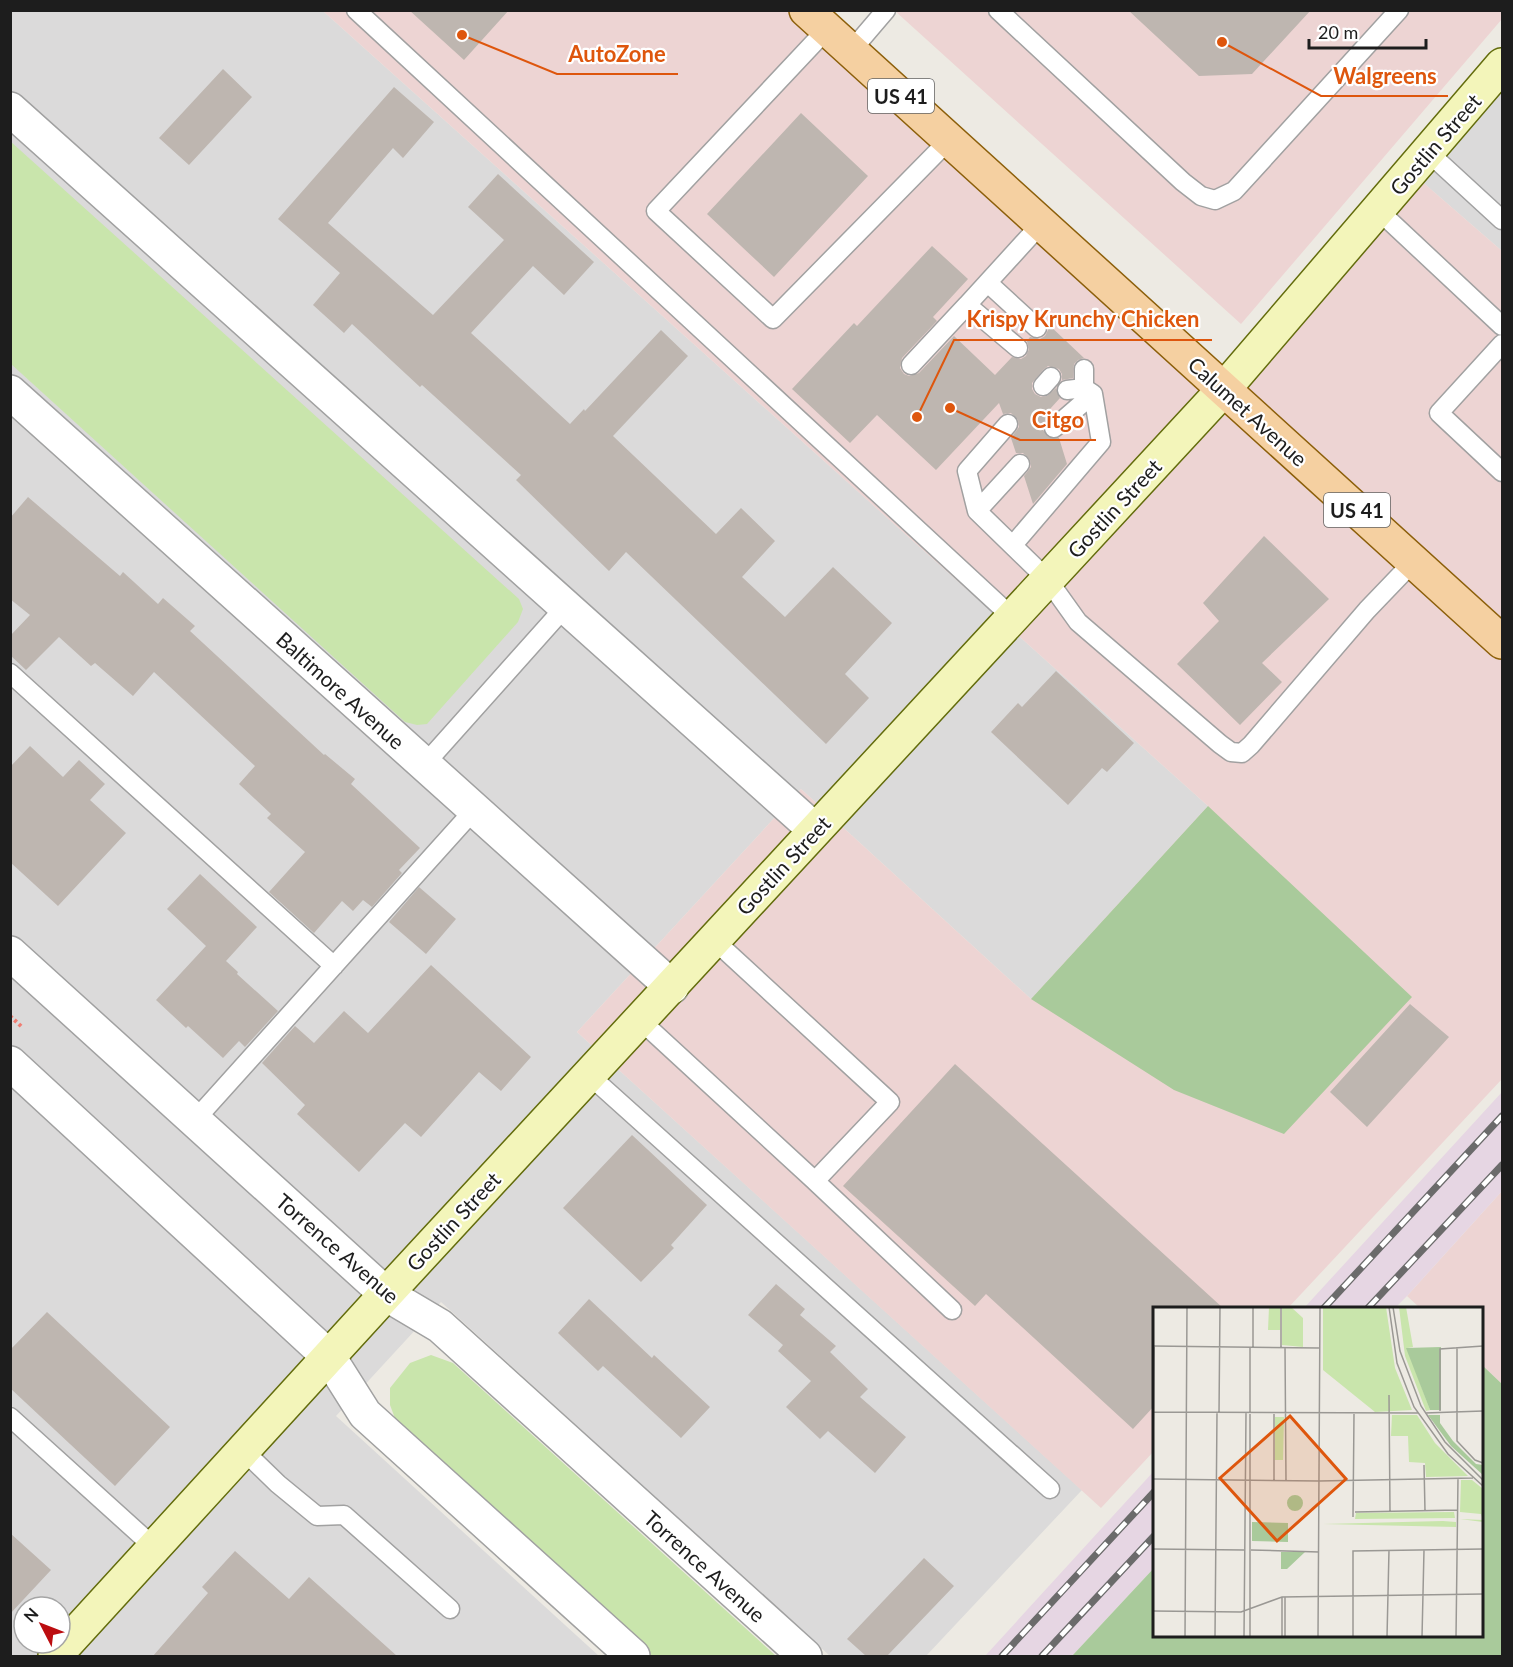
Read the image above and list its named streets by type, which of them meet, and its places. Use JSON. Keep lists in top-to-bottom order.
{
  "streets": {
    "main road": ["US 41", "Gostlin Street", "Calumet Avenue"],
    "street": ["Baltimore Avenue", "Torrence Avenue"]
  },
  "crossings": [
    ["Gostlin Street", "Calumet Avenue"],
    ["Gostlin Street", "Baltimore Avenue"],
    ["Gostlin Street", "Torrence Avenue"]
  ],
  "places": [
    "AutoZone",
    "Walgreens",
    "Citgo",
    "Krispy Krunchy Chicken"
  ],
  "scale_bar": "20 m",
  "north": "top left"
}
